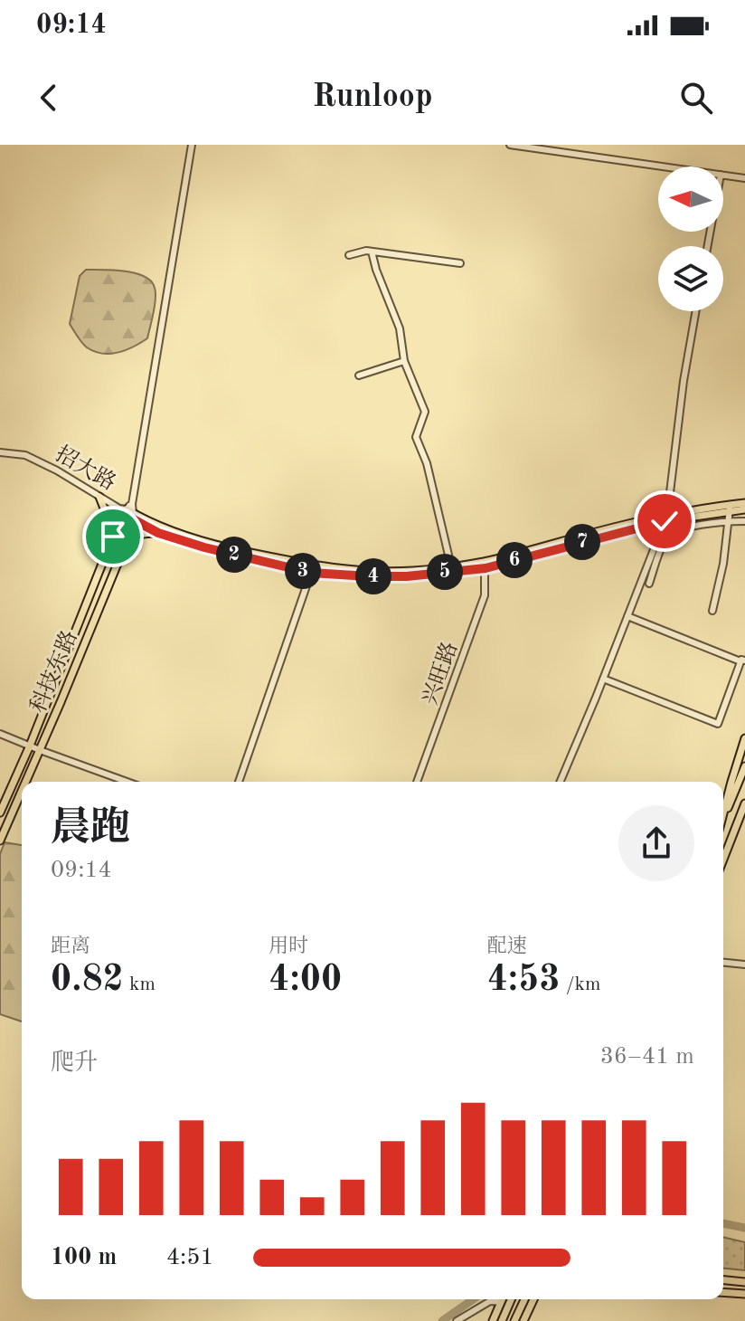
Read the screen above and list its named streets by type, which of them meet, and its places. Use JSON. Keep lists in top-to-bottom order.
{
  "streets": {
    "main road": ["招大路", "科技东路"],
    "street": ["兴旺路"]
  },
  "crossings": [
    ["招大路", "科技东路"],
    ["招大路", "兴旺路"]
  ],
  "north": "left",
  "page": {
    "status": "09:14",
    "header": "Runloop",
    "pins": [
      "7",
      "2",
      "6",
      "3",
      "5",
      "4"
    ],
    "heading": ["晨跑", "09:14"],
    "stats": [
      ["距离", "0.82 km"],
      ["用时", "4:00"],
      ["配速", "4:53 /km"]
    ],
    "chart": ["爬升", "36–41 m"],
    "list": [
      {
        "name": "100 m",
        "note": "4:51"
      }
    ]
  }
}
